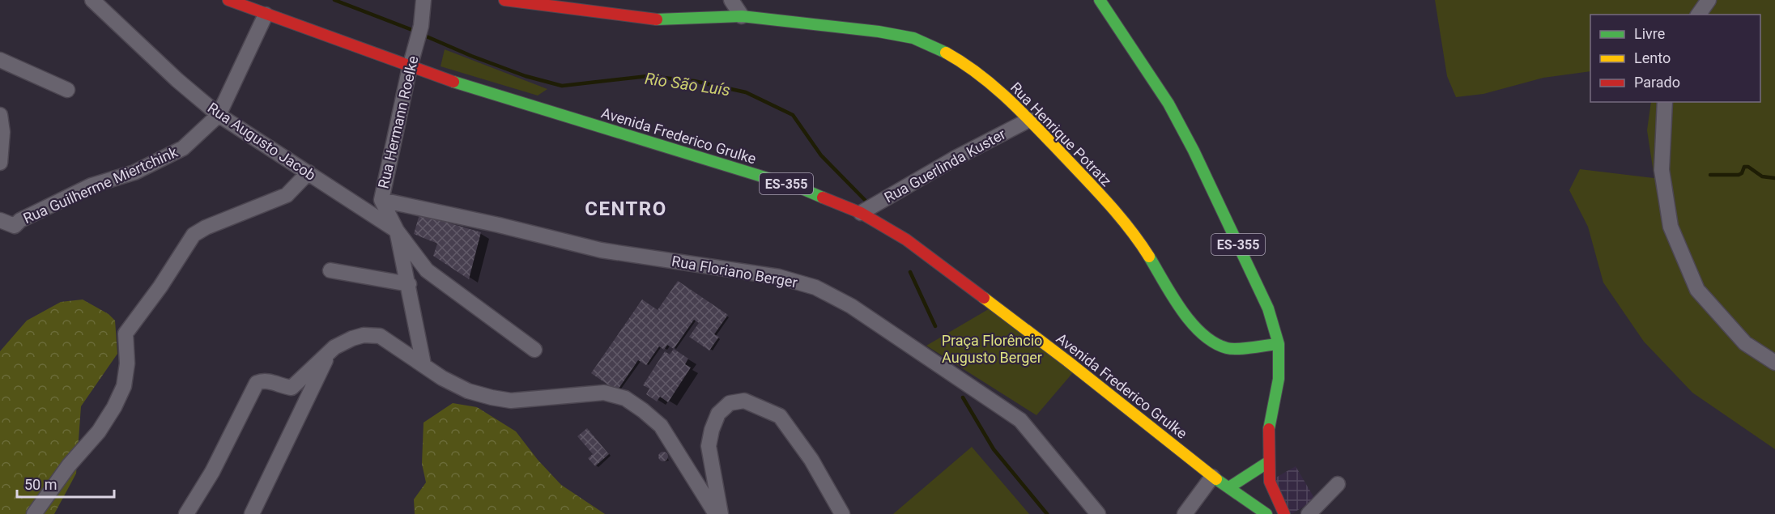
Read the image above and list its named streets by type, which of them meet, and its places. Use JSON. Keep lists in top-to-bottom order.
{
  "streets": {
    "main road": ["Rua Henrique Potratz", "Avenida Frederico Grulke", "ES-355"],
    "street": [
      "Rua Hermann Roelke",
      "Rua Augusto Jacob",
      "Rua Guerlinda Kuster",
      "Rua Guilherme Miertchink",
      "Rua Floriano Berger"
    ]
  },
  "crossings": [
    ["Rua Hermann Roelke", "Avenida Frederico Grulke"],
    ["Rua Hermann Roelke", "Rua Augusto Jacob"],
    ["Rua Hermann Roelke", "Rua Floriano Berger"],
    ["Rua Henrique Potratz", "Rua Guerlinda Kuster"],
    ["Rua Henrique Potratz", "ES-355"],
    ["Avenida Frederico Grulke", "Rua Guerlinda Kuster"],
    ["Avenida Frederico Grulke", "Rua Guilherme Miertchink"],
    ["Rua Augusto Jacob", "Rua Guilherme Miertchink"]
  ],
  "districts": ["CENTRO"],
  "water": ["Rio São Luís"],
  "parks": ["Praça Florêncio Augusto Berger"],
  "legend": ["Livre", "Lento", "Parado"],
  "scale_bar": "50 m"
}
